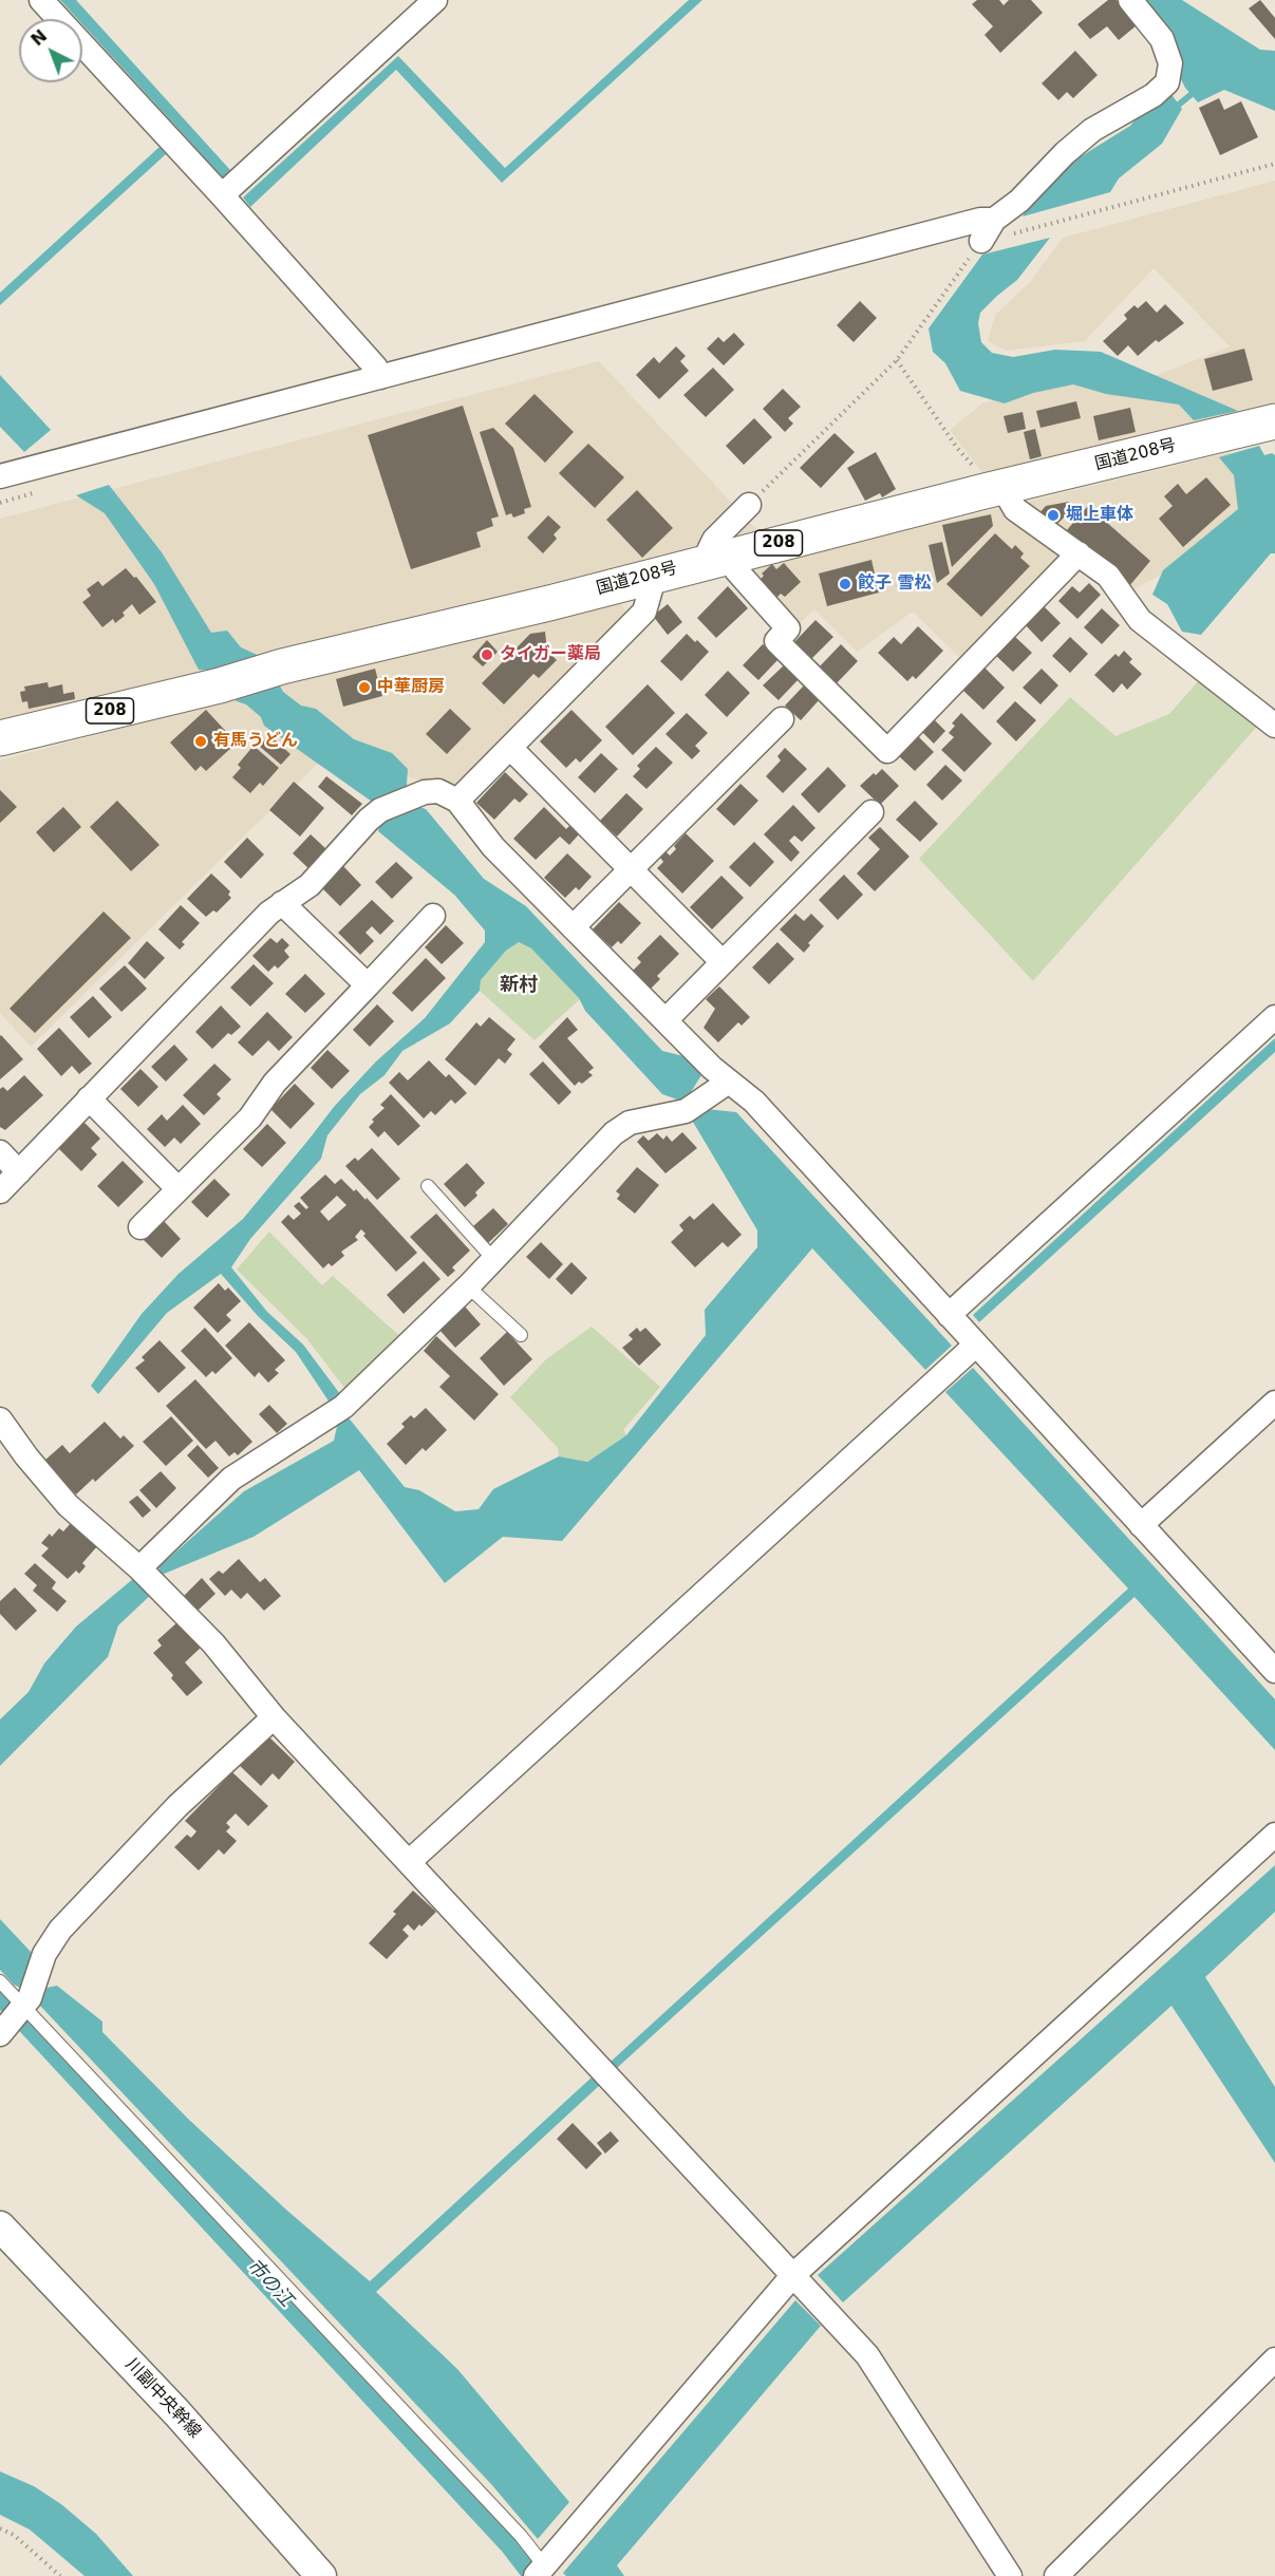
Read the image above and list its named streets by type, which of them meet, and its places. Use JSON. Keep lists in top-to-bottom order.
{
  "streets": {
    "highway": ["国道208号", "208"],
    "street": ["川副中央幹線"]
  },
  "districts": ["新村"],
  "water": ["市の江"],
  "places": [
    "堀上車体",
    "餃子 雪松",
    "タイガー薬局",
    "中華厨房",
    "有馬うどん"
  ],
  "north": "top left"
}
